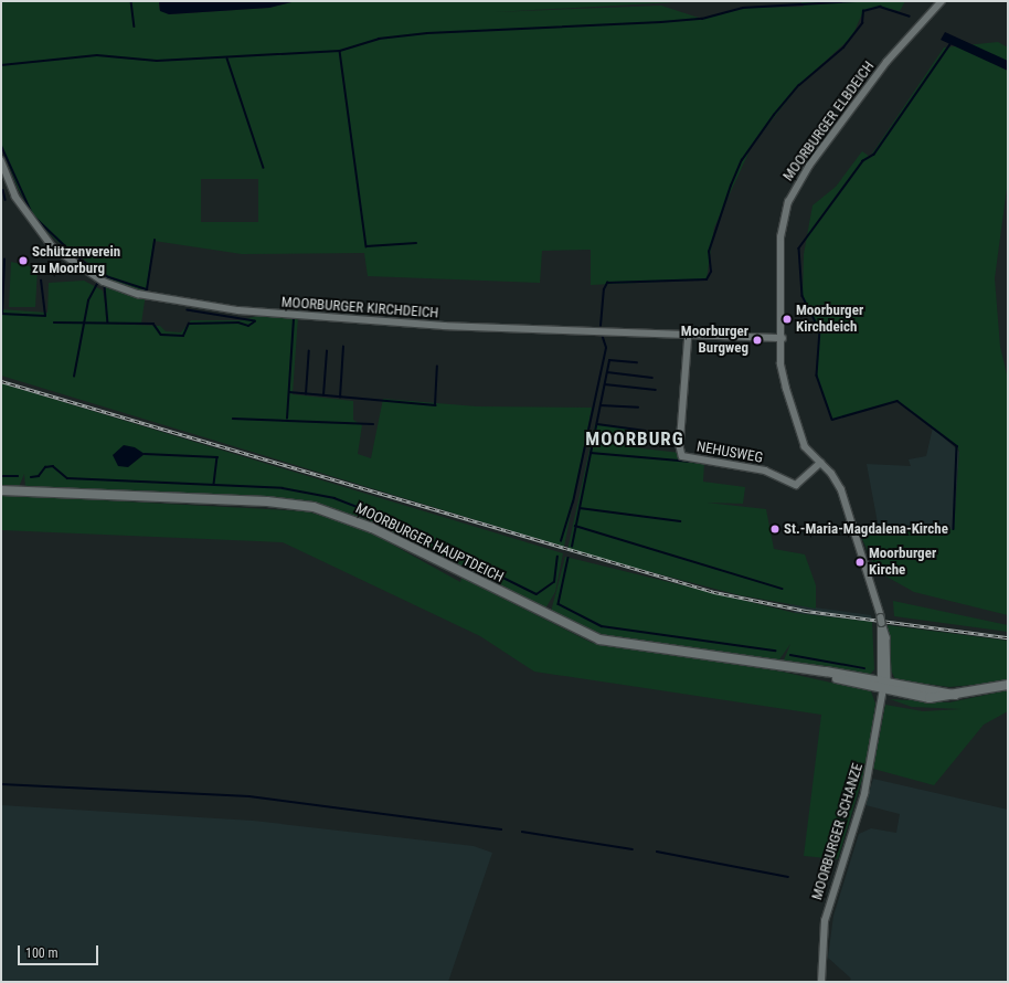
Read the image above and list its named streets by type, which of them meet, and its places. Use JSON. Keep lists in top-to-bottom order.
{
  "streets": {
    "main road": ["MOORBURGER HAUPTDEICH"],
    "street": [
      "MOORBURGER ELBDEICH",
      "MOORBURGER KIRCHDEICH",
      "NEHUSWEG",
      "MOORBURGER SCHANZE"
    ]
  },
  "crossings": [
    ["MOORBURGER ELBDEICH", "MOORBURGER KIRCHDEICH"],
    ["MOORBURGER ELBDEICH", "NEHUSWEG"],
    ["MOORBURGER ELBDEICH", "MOORBURGER HAUPTDEICH"],
    ["MOORBURGER ELBDEICH", "MOORBURGER SCHANZE"],
    ["MOORBURGER KIRCHDEICH", "NEHUSWEG"],
    ["MOORBURGER HAUPTDEICH", "MOORBURGER SCHANZE"]
  ],
  "districts": ["MOORBURG"],
  "places": [
    "Schützenverein zu Moorburg",
    "Moorburger Kirchdeich",
    "Moorburger Burgweg",
    "St.-Maria-Magdalena-Kirche",
    "Moorburger Kirche"
  ],
  "scale_bar": "100 m"
}
